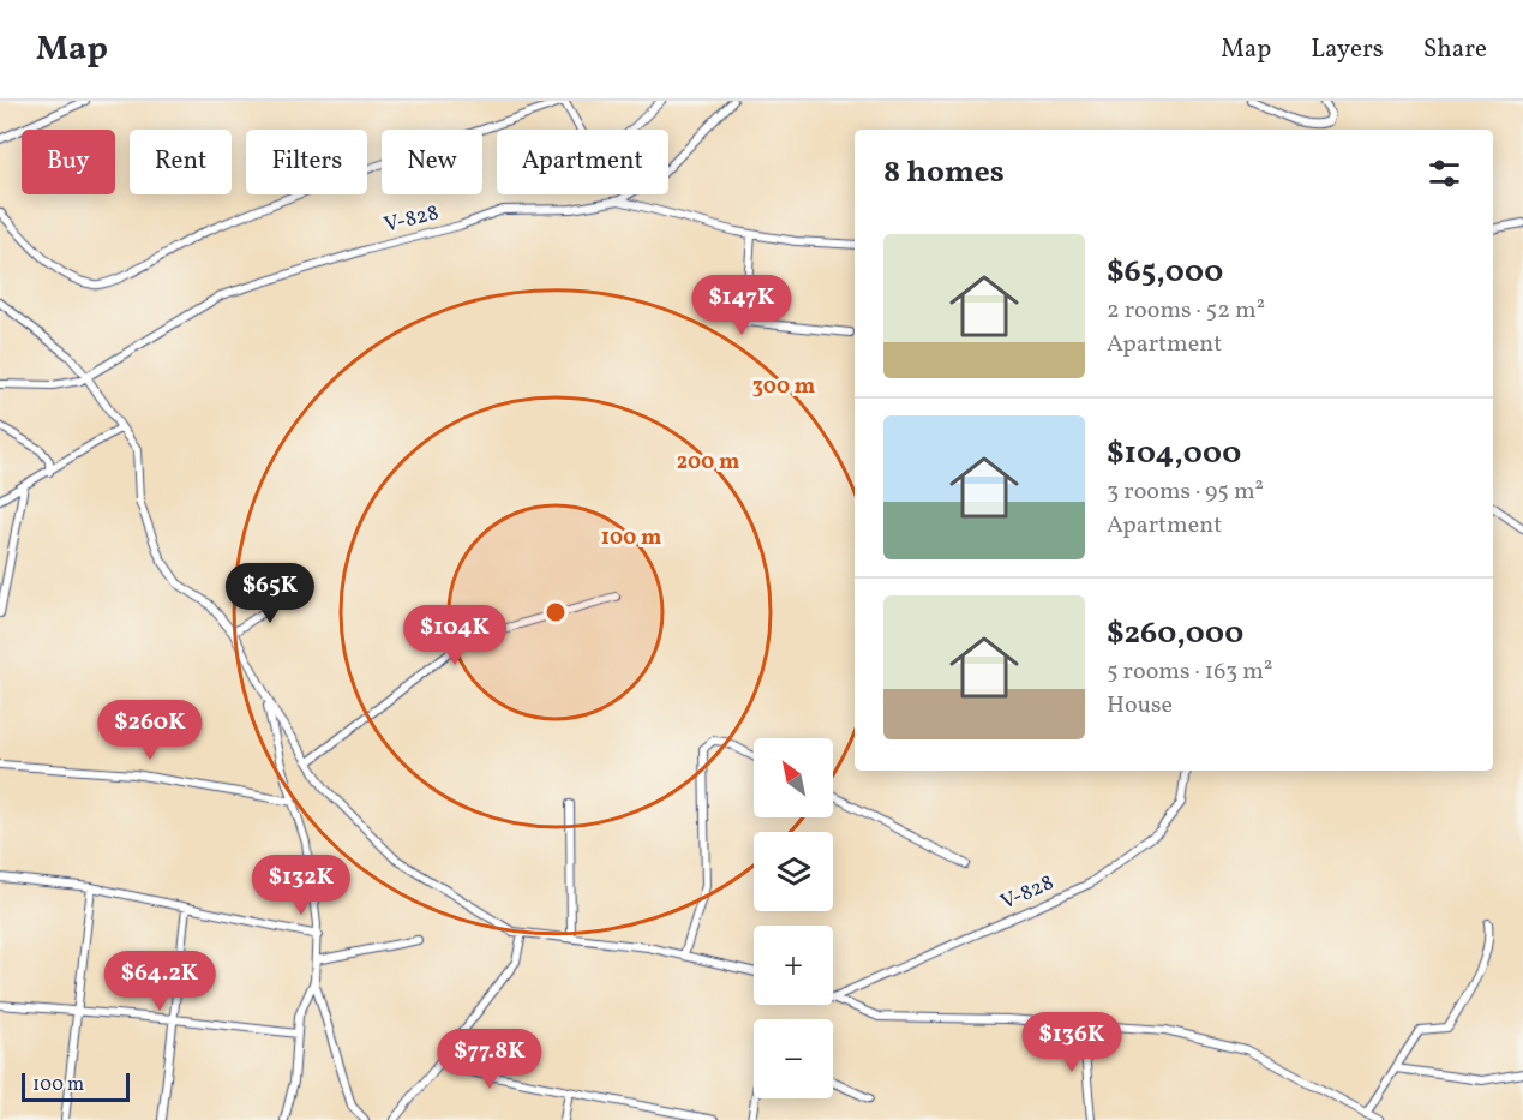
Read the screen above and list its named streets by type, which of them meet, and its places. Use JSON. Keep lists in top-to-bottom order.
{
  "streets": {
    "street": ["V-828"]
  },
  "scale_bar": "100 m",
  "north": "top left",
  "page": {
    "header": "Map",
    "nav": ["Map", "Layers", "Share"],
    "chip": [
      "Buy",
      "Rent",
      "Filters",
      "New",
      "Apartment"
    ],
    "heading": "8 homes",
    "list": [
      {
        "name": "$65,000",
        "note": "2 rooms · 52 m² · Apartment"
      },
      {
        "name": "$104,000",
        "note": "3 rooms · 95 m² · Apartment"
      },
      {
        "name": "$260,000",
        "note": "5 rooms · 163 m² · House"
      }
    ],
    "price": [
      "$147K",
      "$65K",
      "$104K",
      "$260K",
      "$132K",
      "$64.2K",
      "$136K",
      "$77.8K"
    ],
    "map_buttons": ["+", "−"],
    "scale": "100 m"
  },
  "rings": ["300 m", "200 m", "100 m"]
}
